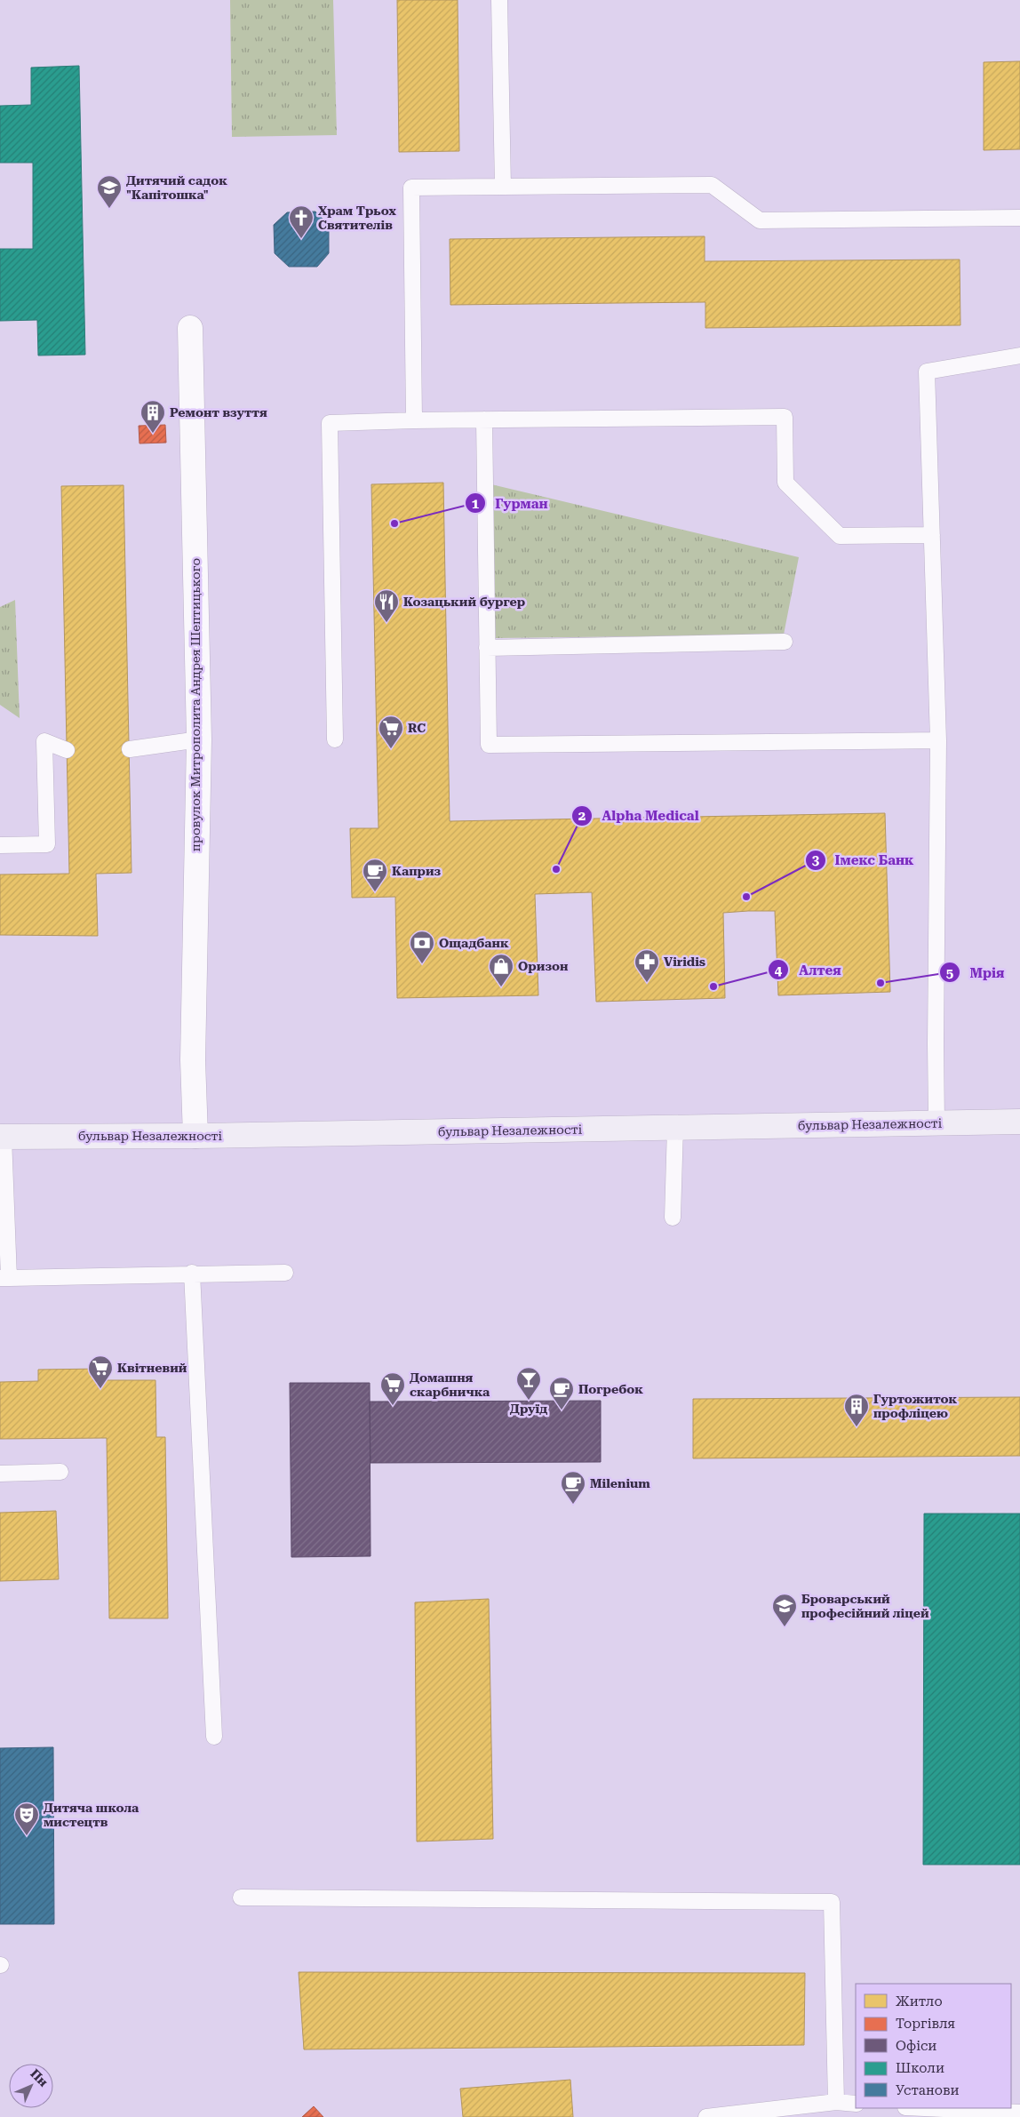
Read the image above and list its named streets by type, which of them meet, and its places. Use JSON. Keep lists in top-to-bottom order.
{
  "streets": {
    "main road": ["бульвар Незалежності"],
    "street": ["провулок Митрополита Андрея Шептицького"]
  },
  "crossings": [
    ["провулок Митрополита Андрея Шептицького", "бульвар Незалежності"]
  ],
  "places": {
    "school or university": ["Дитячий садок \"Капітошка\"", "Броварський професійний ліцей"],
    "church": ["Храм Трьох Святителів"],
    "building": ["Ремонт взуття", "Гуртожиток профліцею"],
    "other": [
      "Гурман",
      "Alpha Medical",
      "Імекс Банк",
      "Мрія",
      "Алтея"
    ],
    "restaurant": ["Козацький бургер"],
    "supermarket": ["RC", "Квітневий", "Домашня скарбничка"],
    "cafe": ["Каприз", "Погребок", "Milenium"],
    "bank": ["Ощадбанк"],
    "pharmacy": ["Viridis"],
    "shop": ["Оризон"],
    "bar": ["Друїд"],
    "theatre": ["Дитяча школа мистецтв"]
  },
  "legend": [
    "Житло",
    "Торгівля",
    "Офіси",
    "Школи",
    "Установи"
  ],
  "north": "top right"
}
